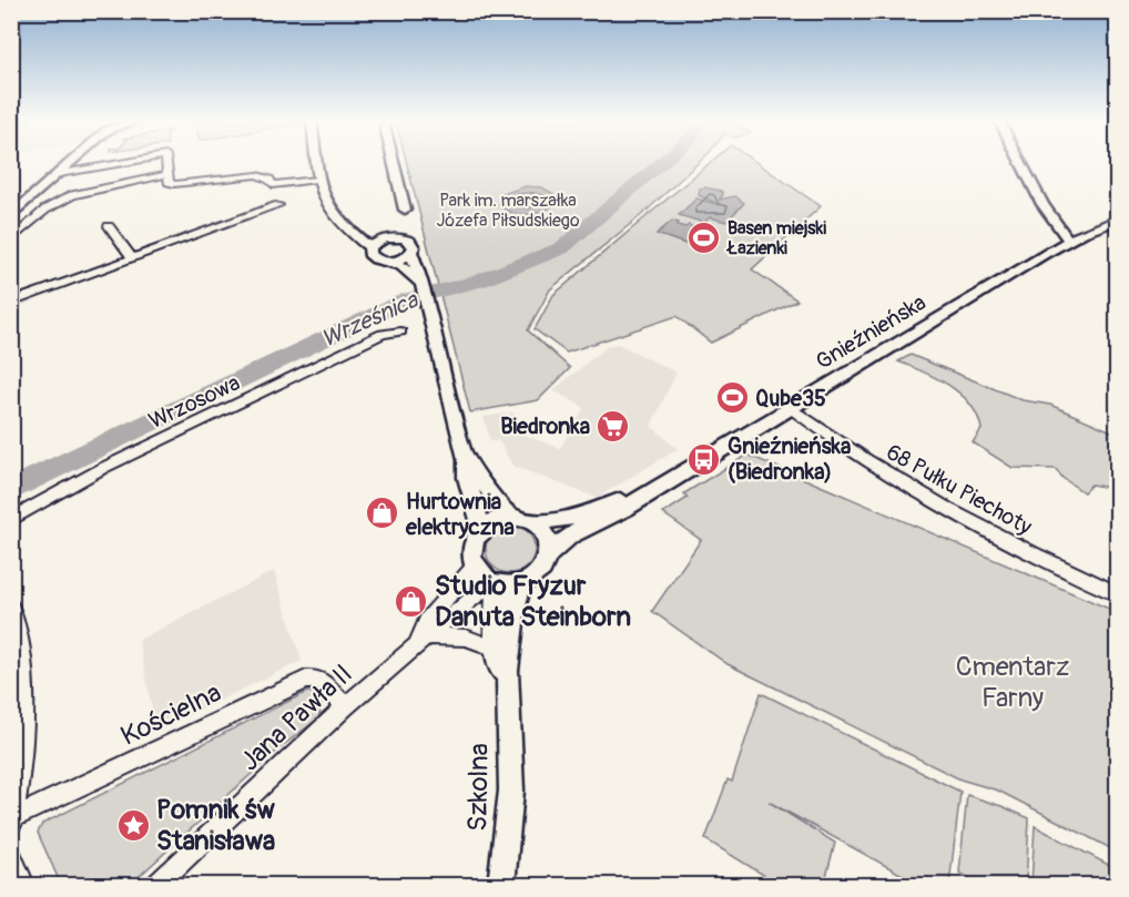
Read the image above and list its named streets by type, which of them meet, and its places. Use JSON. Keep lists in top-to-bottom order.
{
  "streets": {
    "street": [
      "Gnieźnieńska",
      "Wrzosowa",
      "68 Pułku Piechoty",
      "Kościelna",
      "Jana Pawła II",
      "Szkolna"
    ]
  },
  "crossings": [
    ["Gnieźnieńska", "68 Pułku Piechoty"],
    ["Gnieźnieńska", "Jana Pawła II"],
    ["Gnieźnieńska", "Szkolna"],
    ["Kościelna", "Jana Pawła II"],
    ["Jana Pawła II", "Szkolna"]
  ],
  "water": ["Wrześnica"],
  "parks": ["Park im. marszałka Józefa Piłsudskiego", "Cmentarz Farny"],
  "places": {
    "sports": ["Basen miejski Łazienki", "Qube35"],
    "supermarket": ["Biedronka"],
    "bus stop": ["Gnieźnieńska (Biedronka)"],
    "shop": ["Hurtownia elektryczna", "Studio Fryzur Danuta Steinborn"],
    "place": ["Pomnik św Stanisława"]
  }
}
